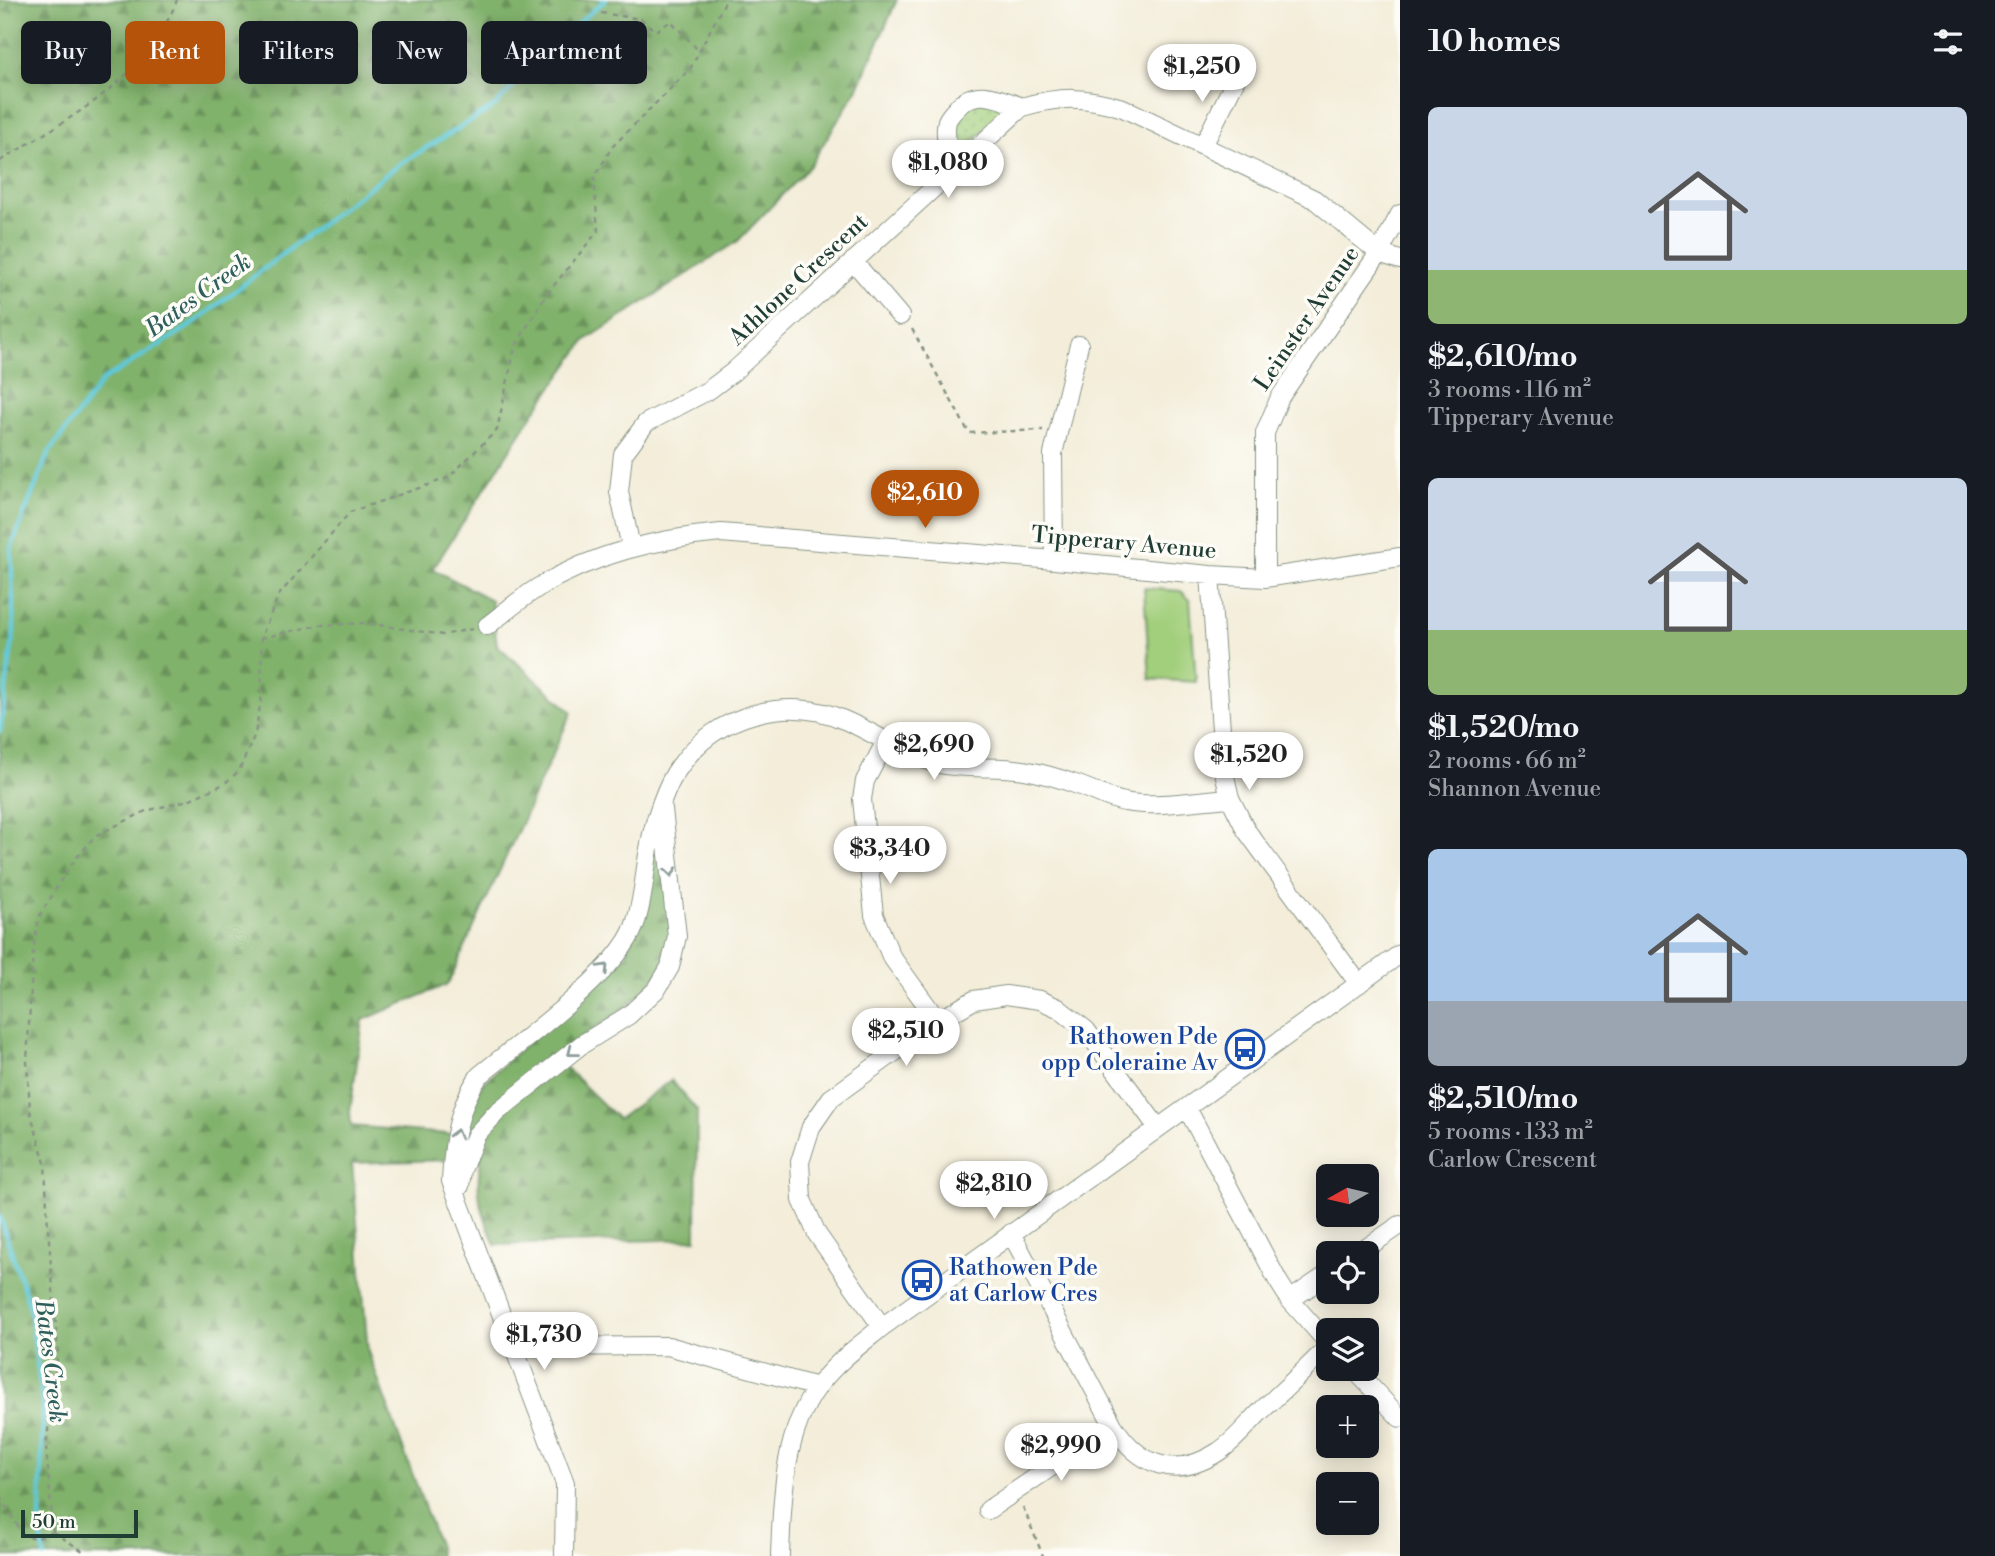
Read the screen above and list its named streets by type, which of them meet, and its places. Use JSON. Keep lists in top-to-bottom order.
{
  "streets": {
    "street": ["Athlone Crescent", "Leinster Avenue", "Tipperary Avenue"]
  },
  "crossings": [
    ["Athlone Crescent", "Leinster Avenue"],
    ["Athlone Crescent", "Tipperary Avenue"],
    ["Leinster Avenue", "Tipperary Avenue"]
  ],
  "water": ["Bates Creek"],
  "places": {
    "bus stop": ["Rathowen Pde opp Coleraine Av", "Rathowen Pde at Carlow Cres"]
  },
  "scale_bar": "50 m",
  "north": "left",
  "page": {
    "heading": "10 homes",
    "chip": [
      "Buy",
      "Rent",
      "Filters",
      "New",
      "Apartment"
    ],
    "price": [
      "$1,250",
      "$1,080",
      "$2,610",
      "$2,690",
      "$1,520",
      "$3,340",
      "$2,510",
      "$2,810",
      "$1,730",
      "$2,990"
    ],
    "list": [
      {
        "name": "$2,610/mo",
        "note": "3 rooms · 116 m² · Tipperary Avenue"
      },
      {
        "name": "$1,520/mo",
        "note": "2 rooms · 66 m² · Shannon Avenue"
      },
      {
        "name": "$2,510/mo",
        "note": "5 rooms · 133 m² · Carlow Crescent"
      }
    ],
    "map_buttons": ["+", "−"],
    "scale": "50 m"
  }
}
